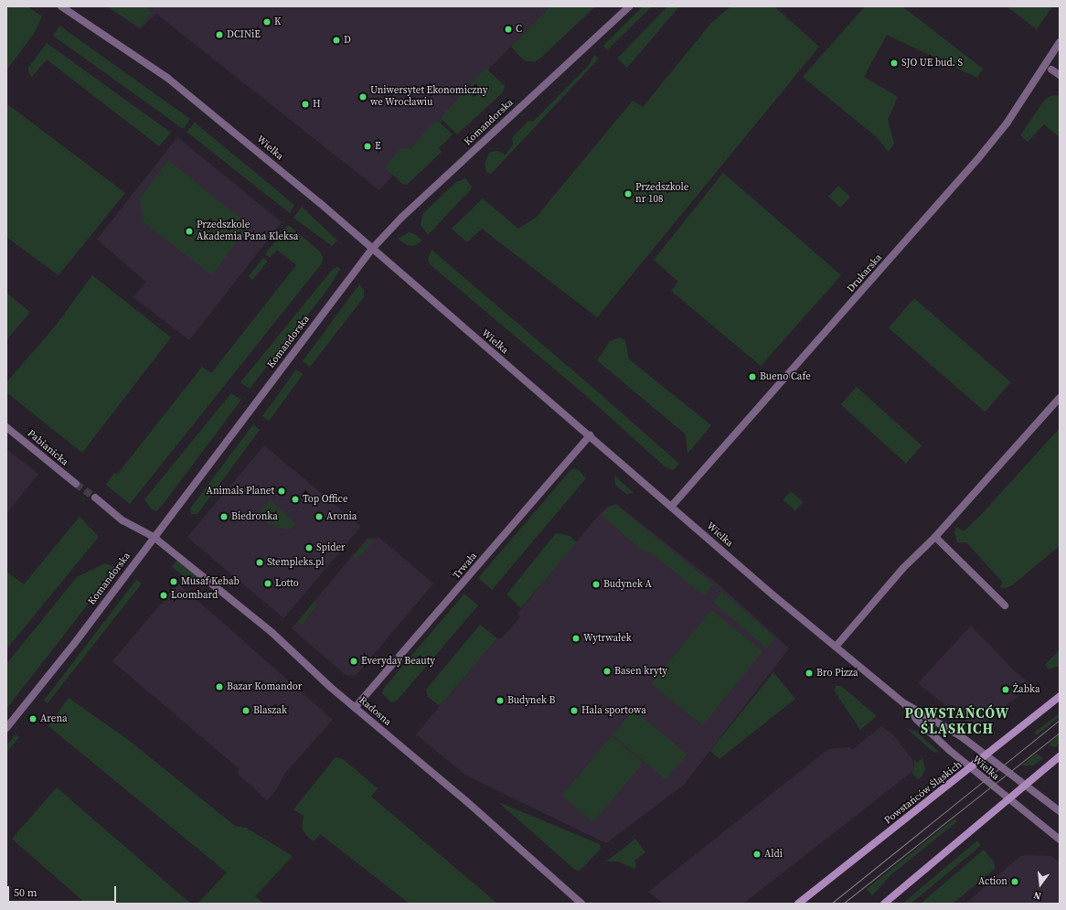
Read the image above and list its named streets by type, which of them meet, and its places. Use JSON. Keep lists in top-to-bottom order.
{
  "streets": {
    "main road": ["Powstańców Śląskich"],
    "street": [
      "Komandorska",
      "Wielka",
      "Drukarska",
      "Pabianicka",
      "Trwała",
      "Radosna"
    ]
  },
  "crossings": [
    ["Komandorska", "Wielka"],
    ["Komandorska", "Radosna"],
    ["Wielka", "Drukarska"],
    ["Wielka", "Trwała"],
    ["Wielka", "Powstańców Śląskich"],
    ["Trwała", "Radosna"]
  ],
  "districts": ["POWSTAŃCÓW ŚLĄSKICH"],
  "places": [
    "K",
    "C",
    "DCINiE",
    "D",
    "SJO UE bud. S",
    "Uniwersytet Ekonomiczny we Wrocławiu",
    "H",
    "E",
    "Przedszkole nr 108",
    "Przedszkole Akademia Pana Kleksa",
    "Bueno Cafe",
    "Animals Planet",
    "Top Office",
    "Biedronka",
    "Aronia",
    "Spider",
    "Stempleks.pl",
    "Musaf Kebab",
    "Lotto",
    "Budynek A",
    "Loombard",
    "Wytrwałek",
    "Everyday Beauty",
    "Basen kryty",
    "Bro Pizza",
    "Bazar Komandor",
    "Żabka",
    "Budynek B",
    "Blaszak",
    "Hala sportowa",
    "Arena",
    "Aldi",
    "Action"
  ],
  "scale_bar": "50 m",
  "north": "bottom"
}
